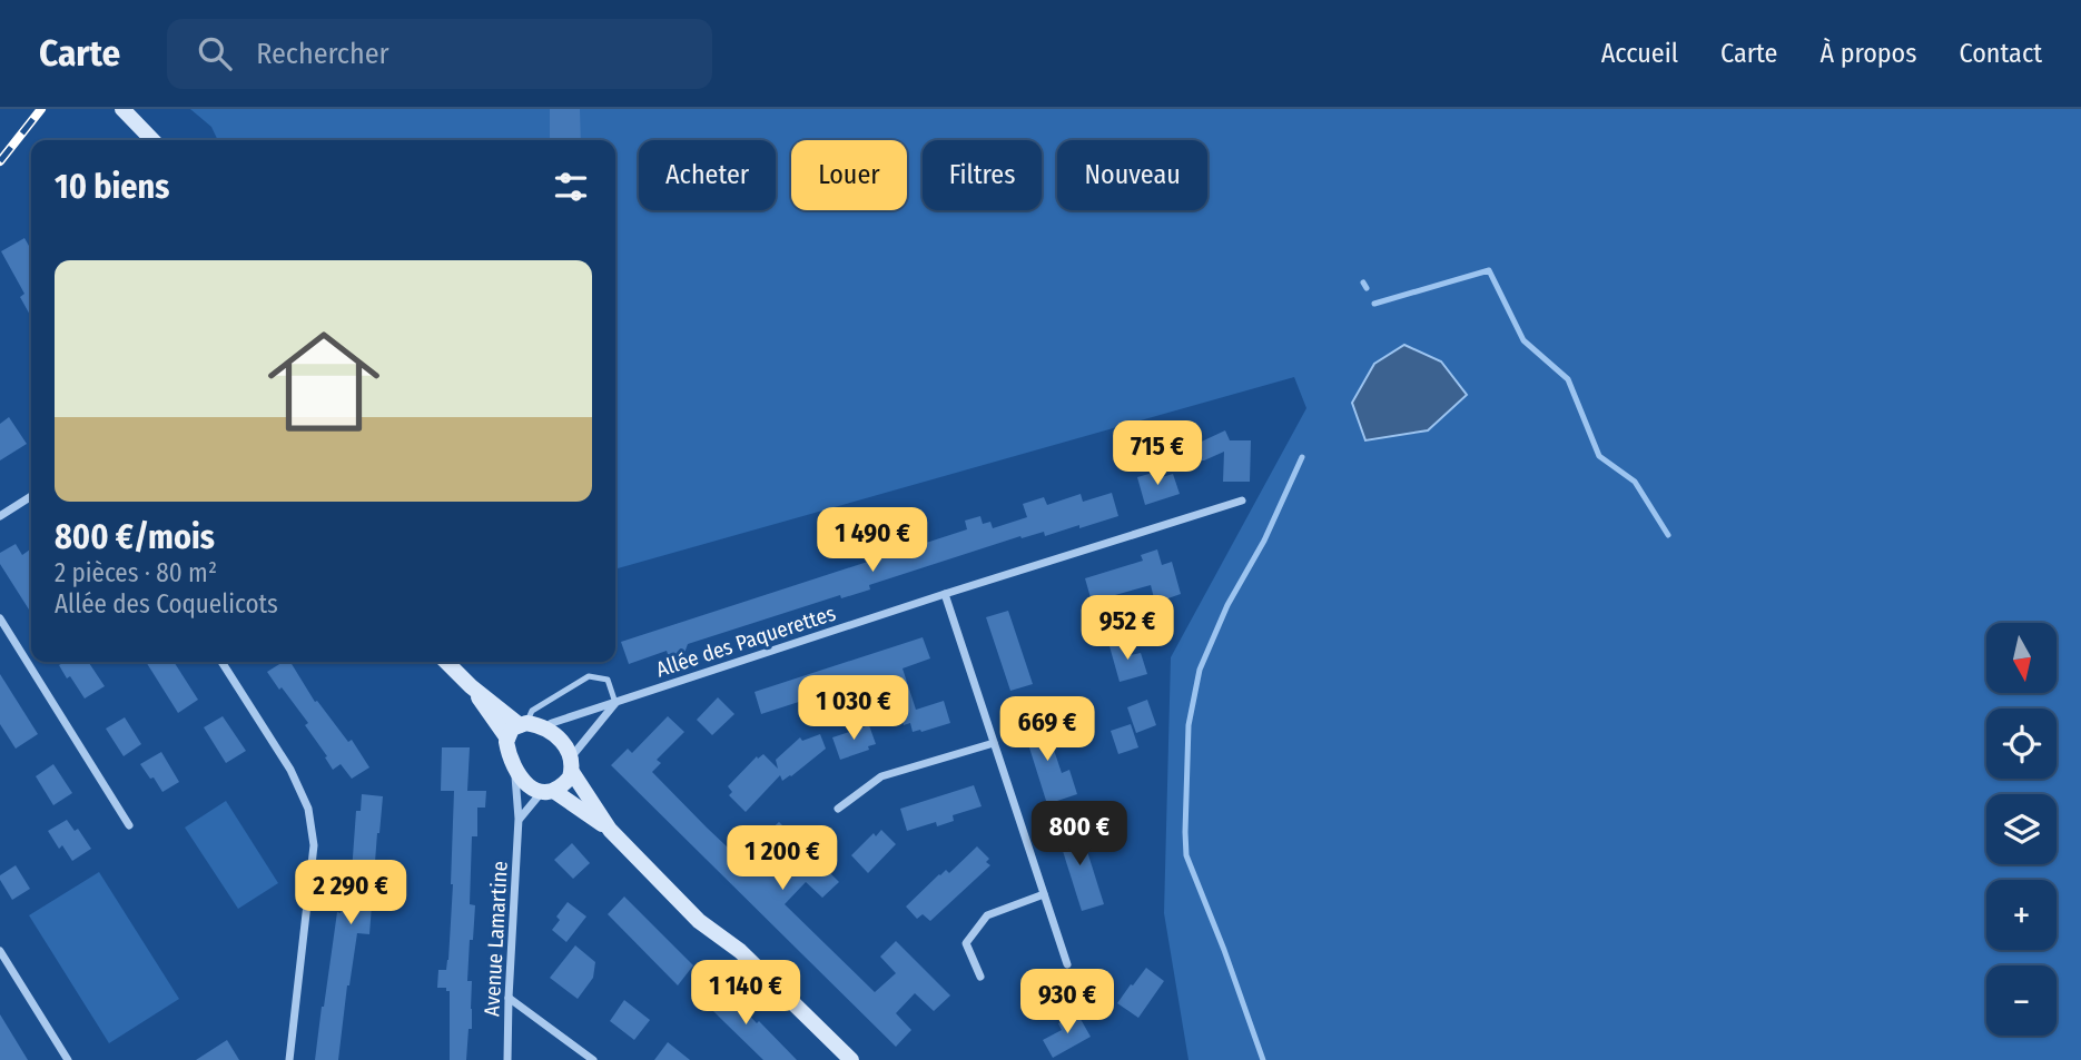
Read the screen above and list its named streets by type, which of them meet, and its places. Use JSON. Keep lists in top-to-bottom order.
{
  "streets": {
    "street": ["Allée des Paquerettes", "Avenue Lamartine"]
  },
  "crossings": [
    ["Allée des Paquerettes", "Avenue Lamartine"]
  ],
  "north": "bottom",
  "page": {
    "header": "Carte",
    "search": "Rechercher",
    "nav": [
      "Accueil",
      "Carte",
      "À propos",
      "Contact"
    ],
    "chip": [
      "Acheter",
      "Louer",
      "Filtres",
      "Nouveau"
    ],
    "heading": "10 biens",
    "list": [
      {
        "name": "800 €/mois",
        "note": "2 pièces · 80 m² · Allée des Coquelicots"
      }
    ],
    "price": [
      "715 €",
      "1 490 €",
      "952 €",
      "1 030 €",
      "669 €",
      "800 €",
      "1 200 €",
      "2 290 €",
      "1 140 €",
      "930 €"
    ],
    "map_buttons": ["+", "−"]
  }
}
